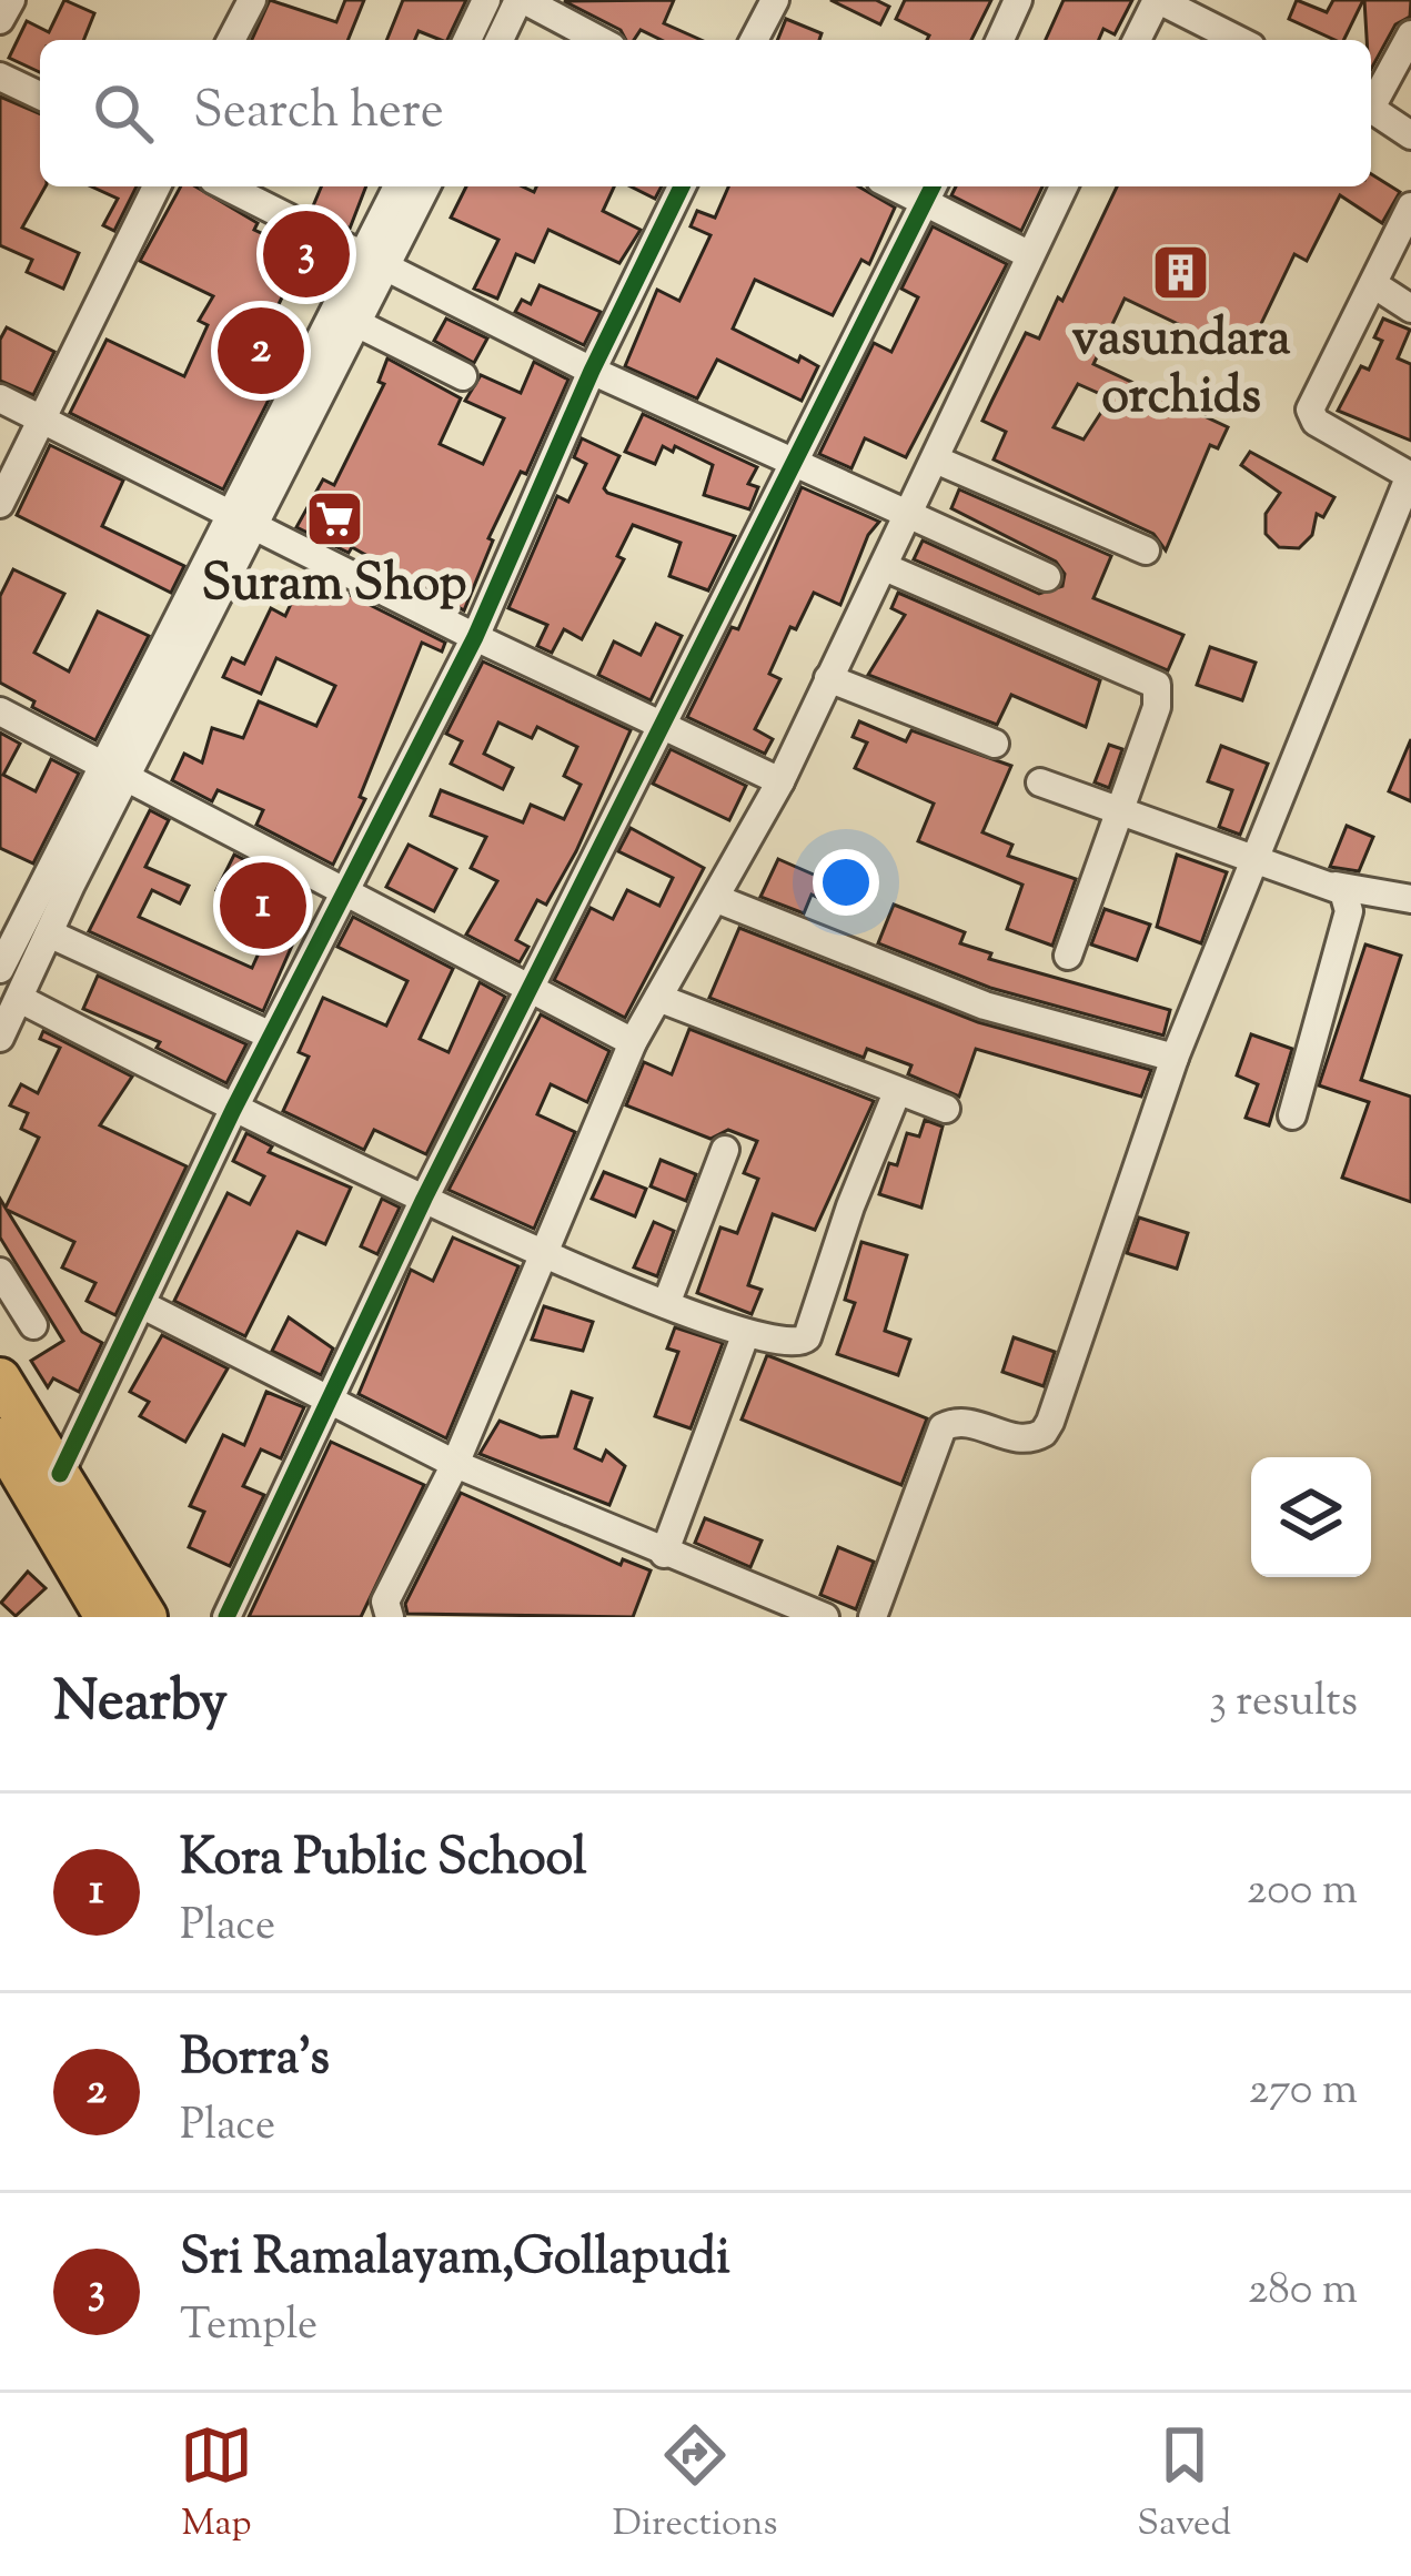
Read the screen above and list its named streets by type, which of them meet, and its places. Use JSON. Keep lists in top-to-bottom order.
{
  "places": {
    "building": ["vasundara orchids"],
    "supermarket": ["Suram Shop"]
  },
  "page": {
    "search": "Search here",
    "pins": ["3", "2", "1"],
    "heading": ["Nearby", "3 results"],
    "list": [
      {
        "mark": "1",
        "name": "Kora Public School",
        "note": "Place",
        "value": "200 m"
      },
      {
        "mark": "2",
        "name": "Borra's",
        "note": "Place",
        "value": "270 m"
      },
      {
        "mark": "3",
        "name": "Sri Ramalayam,Gollapudi",
        "note": "Temple",
        "value": "280 m"
      }
    ],
    "nav": ["Map", "Directions", "Saved"]
  }
}
